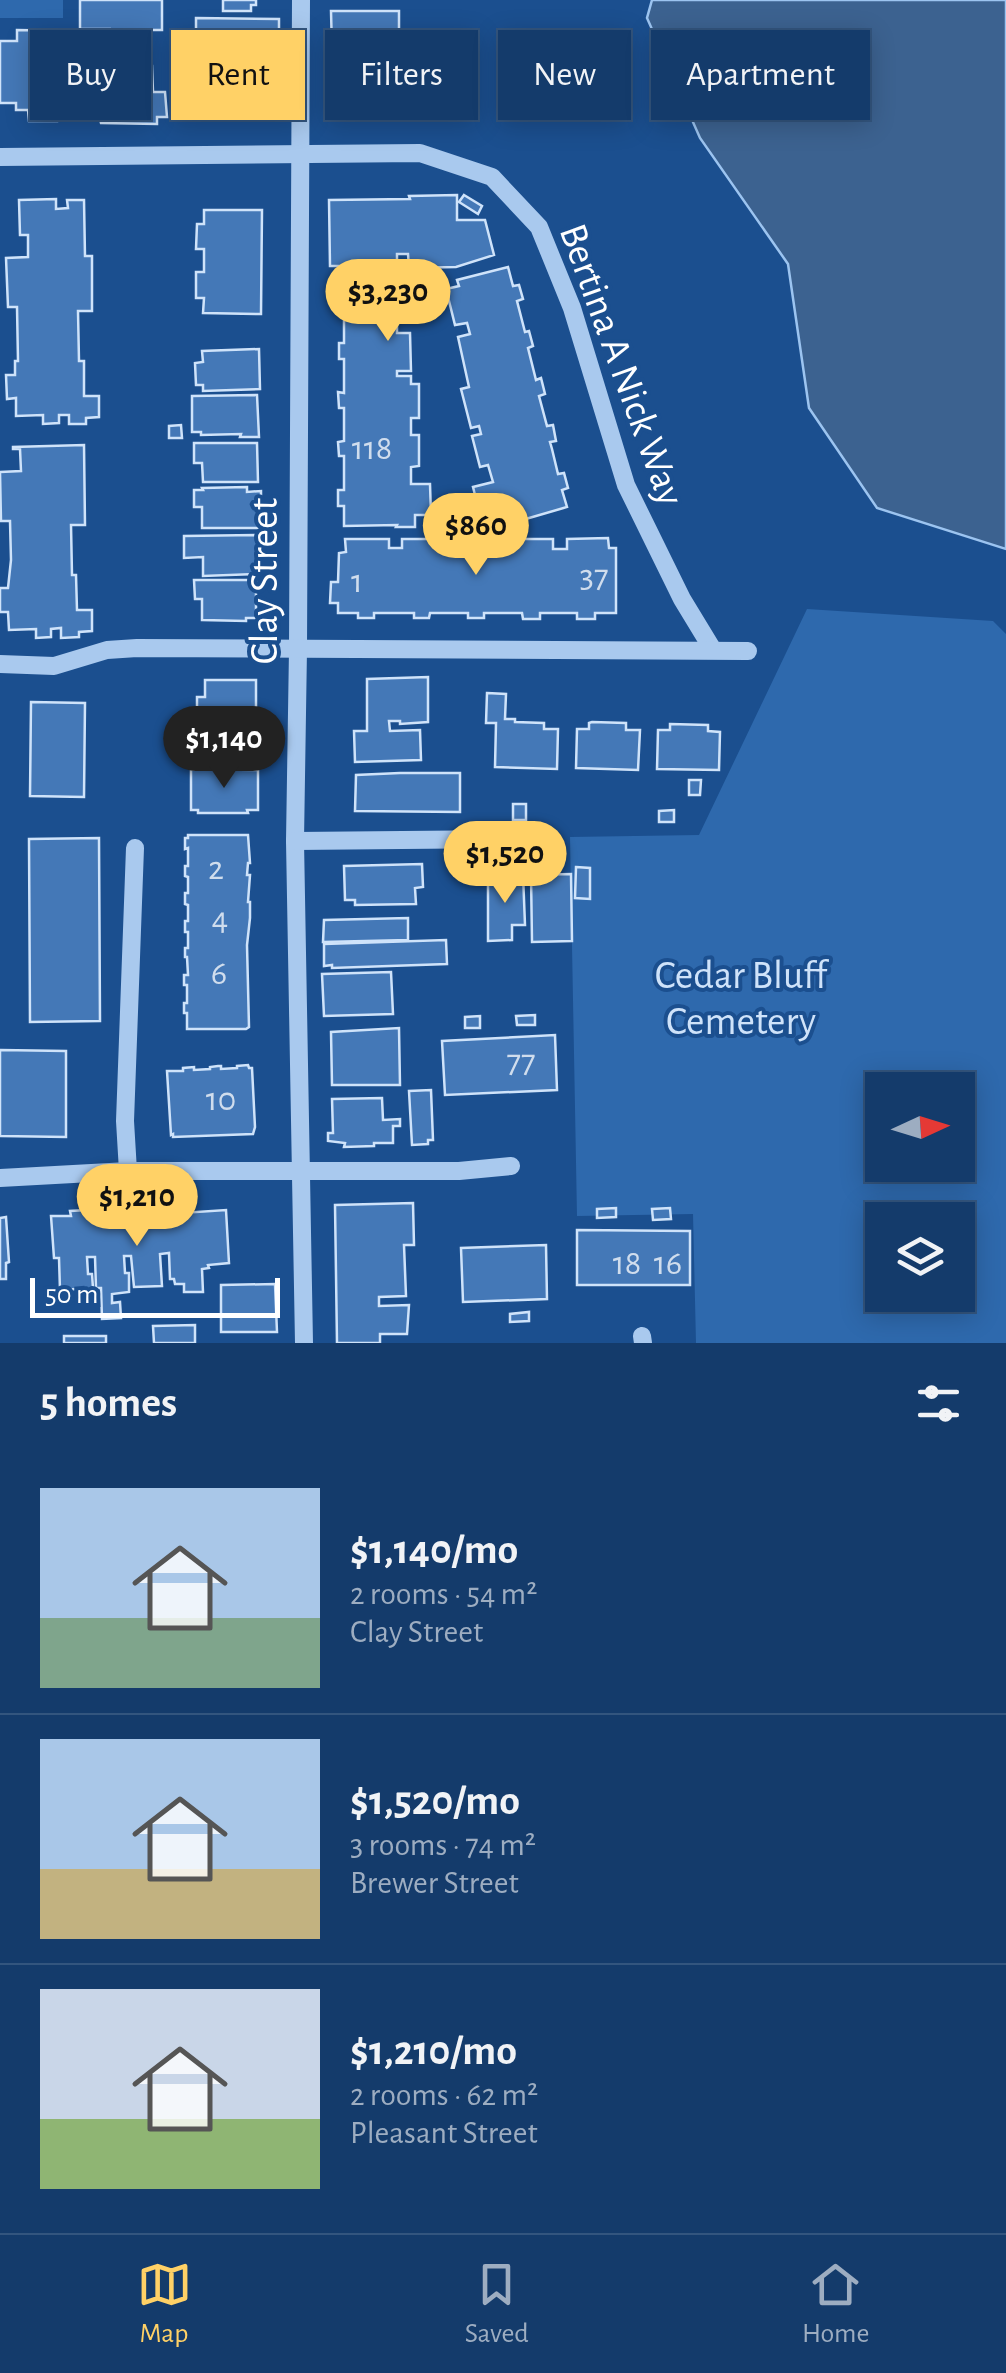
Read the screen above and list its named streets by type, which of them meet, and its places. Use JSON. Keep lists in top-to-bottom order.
{
  "streets": {
    "street": ["Bertina A Nick Way", "Clay Street"]
  },
  "crossings": [
    ["Bertina A Nick Way", "Clay Street"]
  ],
  "parks": ["Cedar Bluff Cemetery"],
  "house_numbers": [
    "118",
    "37",
    "1",
    "2",
    "4",
    "6",
    "77",
    "10",
    "18",
    "16"
  ],
  "scale_bar": "50 m",
  "north": "right",
  "page": {
    "chip": [
      "Buy",
      "Rent",
      "Filters",
      "New",
      "Apartment"
    ],
    "price": [
      "$3,230",
      "$860",
      "$1,140",
      "$1,520",
      "$1,210"
    ],
    "scale": "50 m",
    "heading": "5 homes",
    "list": [
      {
        "name": "$1,140/mo",
        "note": "2 rooms · 54 m² · Clay Street"
      },
      {
        "name": "$1,520/mo",
        "note": "3 rooms · 74 m² · Brewer Street"
      },
      {
        "name": "$1,210/mo",
        "note": "2 rooms · 62 m² · Pleasant Street"
      }
    ],
    "tabs": ["Map", "Saved", "Home"]
  }
}
